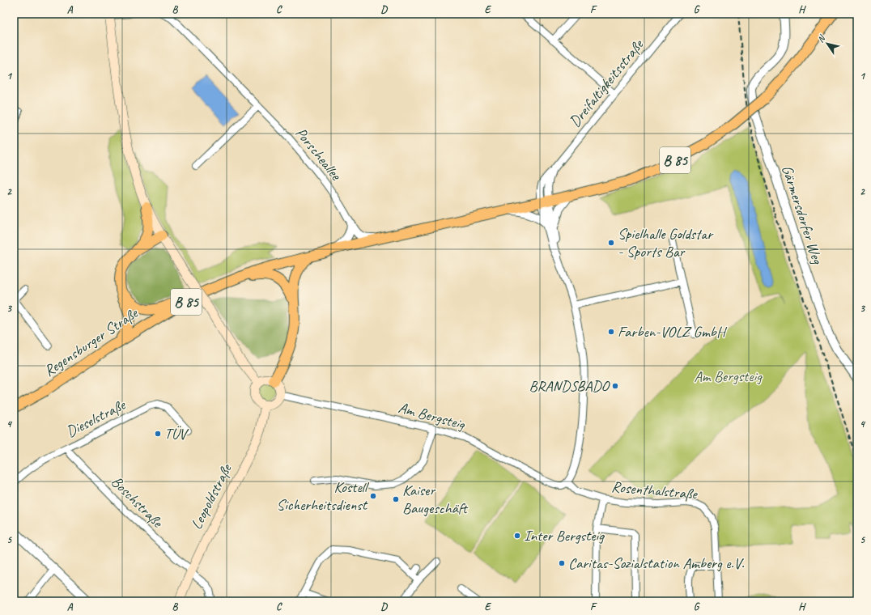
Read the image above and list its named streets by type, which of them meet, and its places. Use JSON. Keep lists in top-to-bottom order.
{
  "streets": {
    "main road": ["B 85", "Regensburger Straße", "Leopoldstraße"],
    "street": [
      "Dreifaltigkeitsstraße",
      "Porscheallee",
      "Gärmersdorfer Weg",
      "Am Bergsteig",
      "Dieselstraße",
      "Rosenthalstraße",
      "Boschstraße"
    ]
  },
  "crossings": [
    ["Dreifaltigkeitsstraße", "B 85"],
    ["B 85", "Regensburger Straße"],
    ["Am Bergsteig", "Rosenthalstraße"],
    ["Am Bergsteig", "Leopoldstraße"],
    ["Dieselstraße", "Boschstraße"],
    ["Leopoldstraße", "Boschstraße"]
  ],
  "parks": ["Am Bergsteig"],
  "places": [
    "Spielhalle Goldstar - Sports Bar",
    "Farben-VOLZ GmbH",
    "BRANDSBADO",
    "TÜV",
    "Kostell Sicherheitsdienst",
    "Kaiser Baugeschäft",
    "Inter Bergsteig",
    "Caritas-Sozialstation Amberg e.V."
  ],
  "north": "top left",
  "grid": {
    "columns": [
      "A",
      "B",
      "C",
      "D",
      "E",
      "F",
      "G",
      "H"
    ],
    "rows": [
      "1",
      "2",
      "3",
      "4",
      "5"
    ]
  }
}
